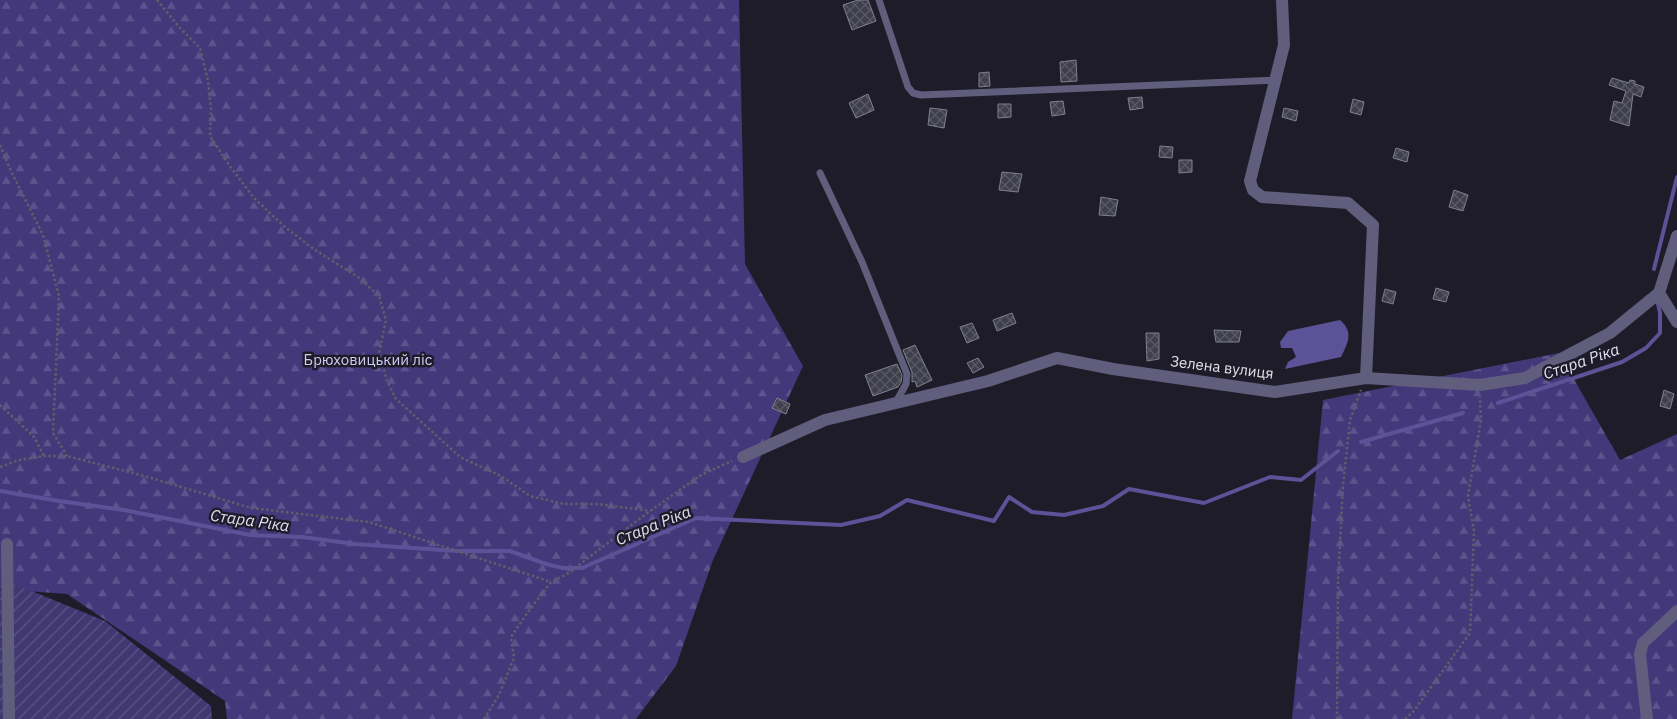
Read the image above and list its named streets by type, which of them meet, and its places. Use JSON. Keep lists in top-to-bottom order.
{
  "streets": {
    "street": ["Зелена вулиця"]
  },
  "water": ["Стара Ріка"],
  "parks": ["Брюховицький ліс"]
}
